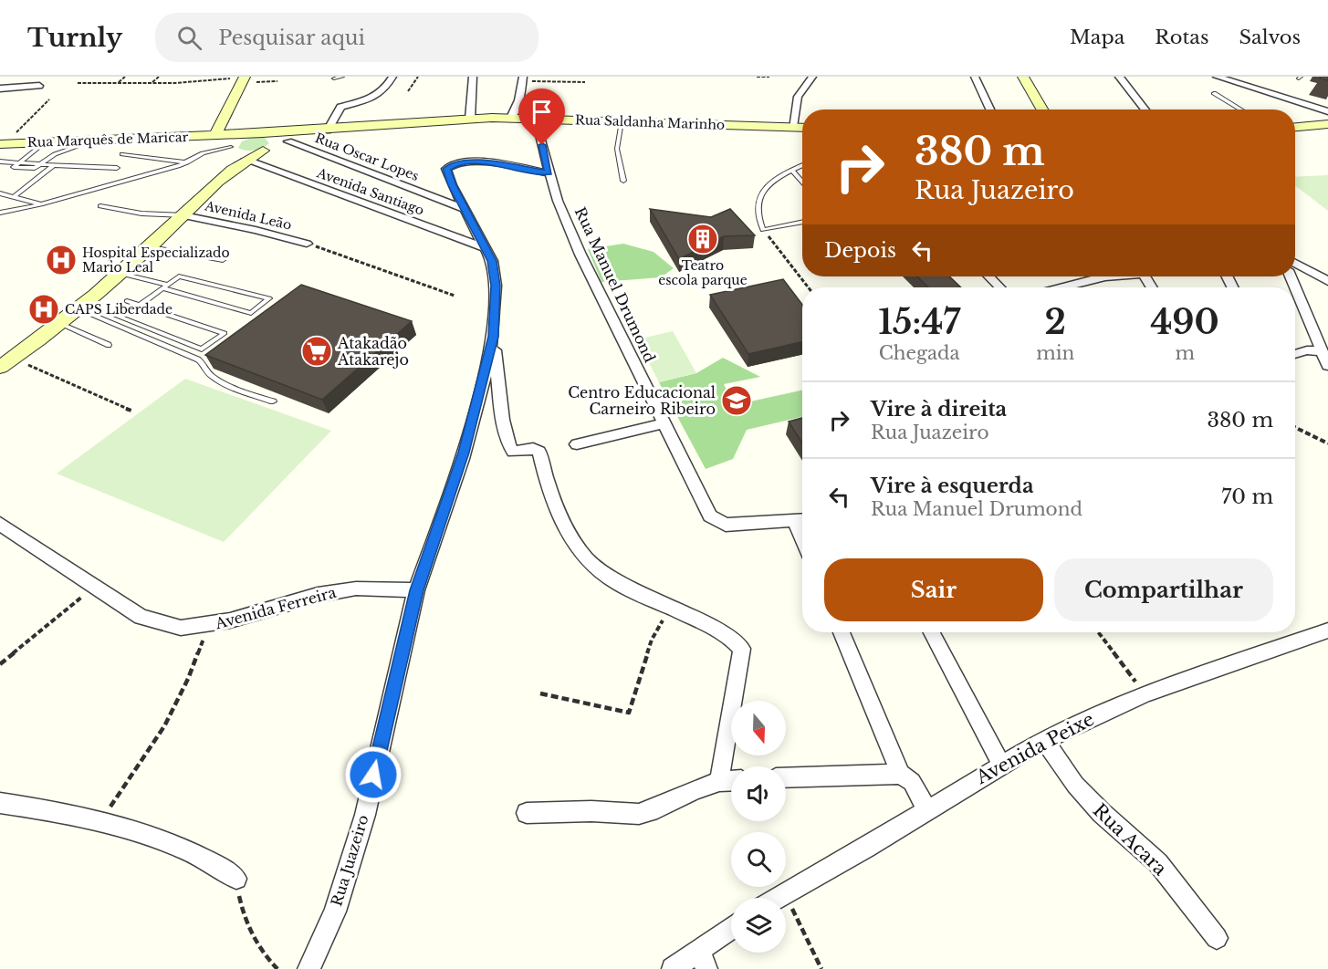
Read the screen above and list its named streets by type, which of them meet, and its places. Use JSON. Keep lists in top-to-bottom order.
{
  "streets": {
    "main road": ["Rua Saldanha Marinho", "Rua Marquês de Maricar"],
    "street": [
      "Rua Oscar Lopes",
      "Avenida Santiago",
      "Avenida Leão",
      "Rua Manuel Drumond",
      "Avenida Ferreira",
      "Avenida Peixe",
      "Rua Acara",
      "Rua Juazeiro"
    ]
  },
  "crossings": [
    ["Rua Saldanha Marinho", "Rua Marquês de Maricar"],
    ["Rua Saldanha Marinho", "Rua Oscar Lopes"],
    ["Rua Saldanha Marinho", "Avenida Santiago"],
    ["Rua Saldanha Marinho", "Avenida Leão"],
    ["Rua Saldanha Marinho", "Rua Manuel Drumond"],
    ["Rua Oscar Lopes", "Rua Juazeiro"],
    ["Avenida Santiago", "Rua Juazeiro"],
    ["Rua Manuel Drumond", "Rua Juazeiro"],
    ["Avenida Ferreira", "Rua Juazeiro"],
    ["Avenida Peixe", "Rua Acara"]
  ],
  "places": {
    "building": ["Teatro escola parque"],
    "hospital": ["Hospital Especializado Mario Leal", "CAPS Liberdade"],
    "supermarket": ["Atakadão Atakarejo"],
    "school or university": ["Centro Educacional Carneiro Ribeiro"]
  },
  "north": "bottom",
  "page": {
    "header": "Turnly",
    "search": "Pesquisar aqui",
    "nav": ["Mapa", "Rotas", "Salvos"],
    "turn": ["380 m", "Rua Juazeiro"],
    "then": "Depois",
    "eta": [
      "15:47",
      "Chegada",
      "2",
      "min",
      "490",
      "m"
    ],
    "list": [
      {
        "name": "Vire à direita",
        "note": "Rua Juazeiro",
        "value": "380 m"
      },
      {
        "name": "Vire à esquerda",
        "note": "Rua Manuel Drumond",
        "value": "70 m"
      }
    ],
    "buttons": ["Sair", "Compartilhar"]
  }
}
